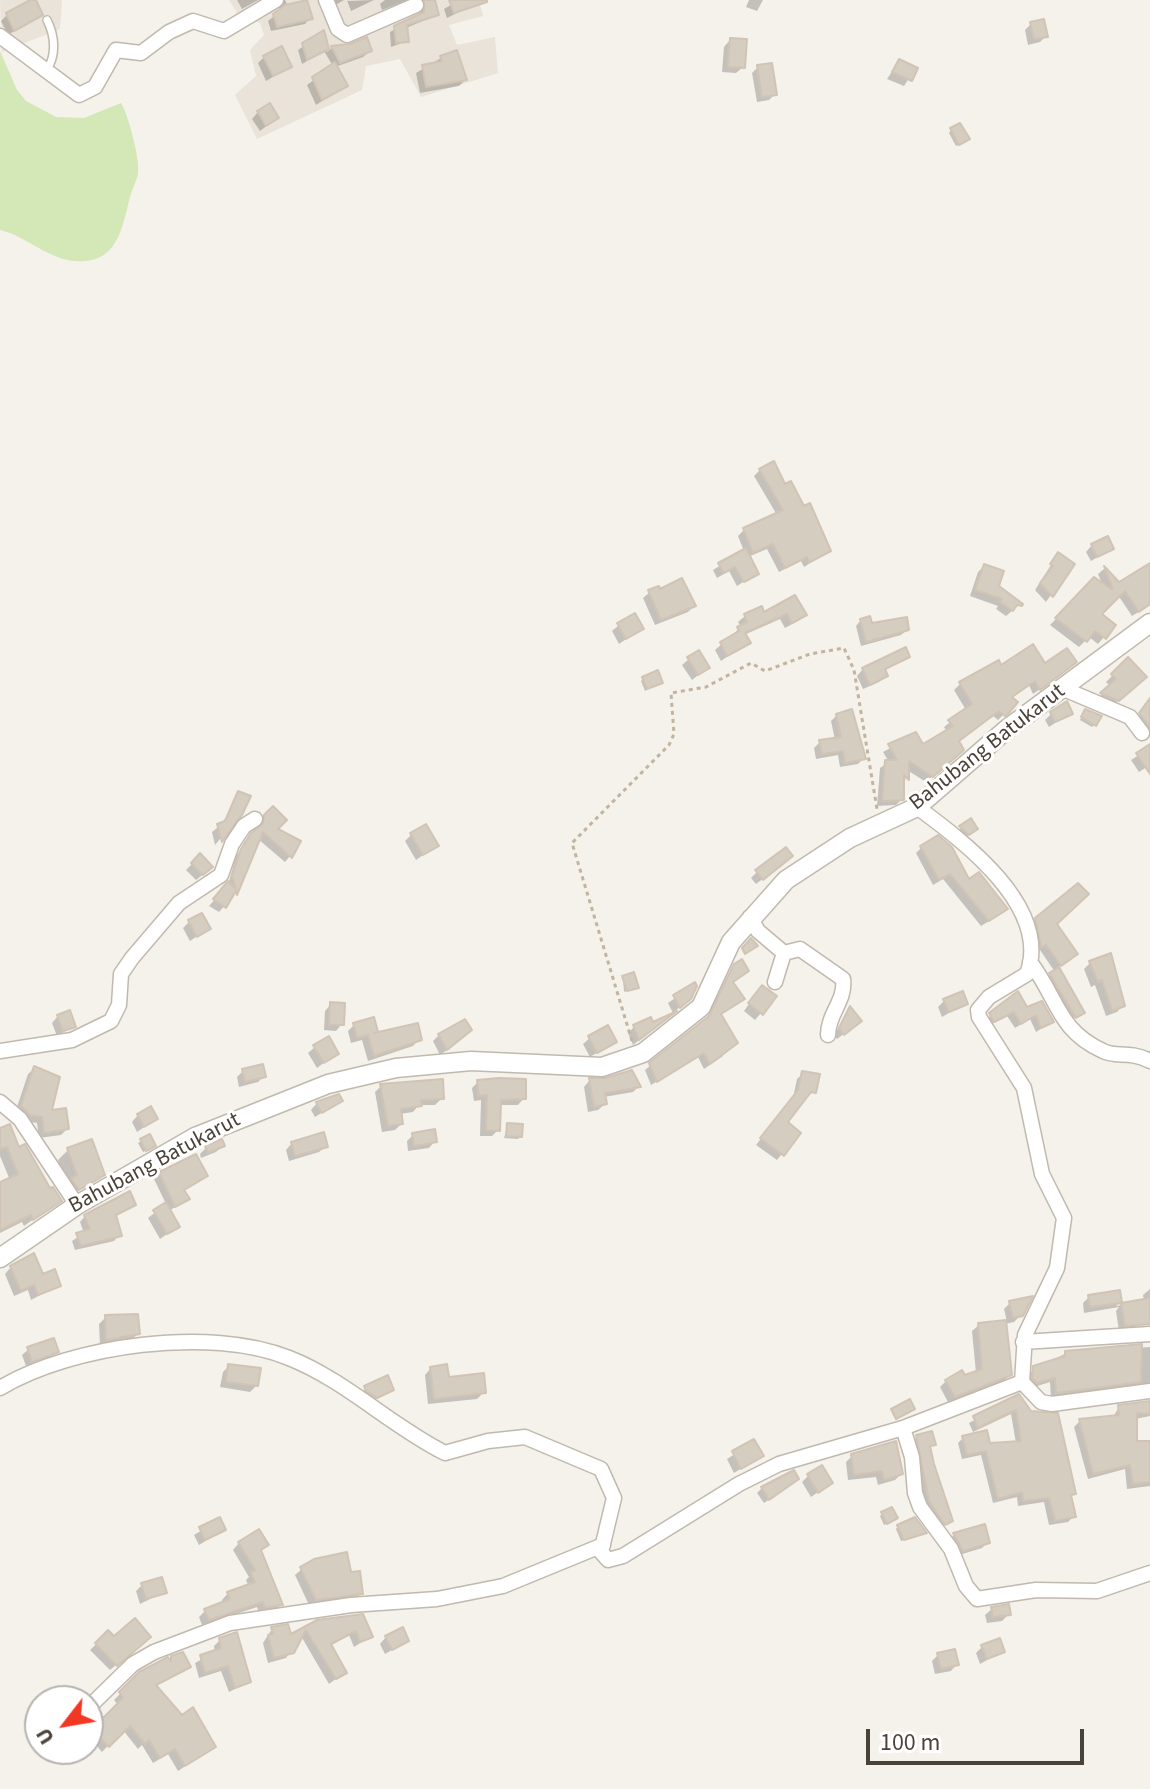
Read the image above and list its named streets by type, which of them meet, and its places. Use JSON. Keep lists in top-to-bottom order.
{
  "streets": {
    "street": ["Bahubang Batukarut"]
  },
  "scale_bar": "100 m",
  "north": "bottom left"
}
